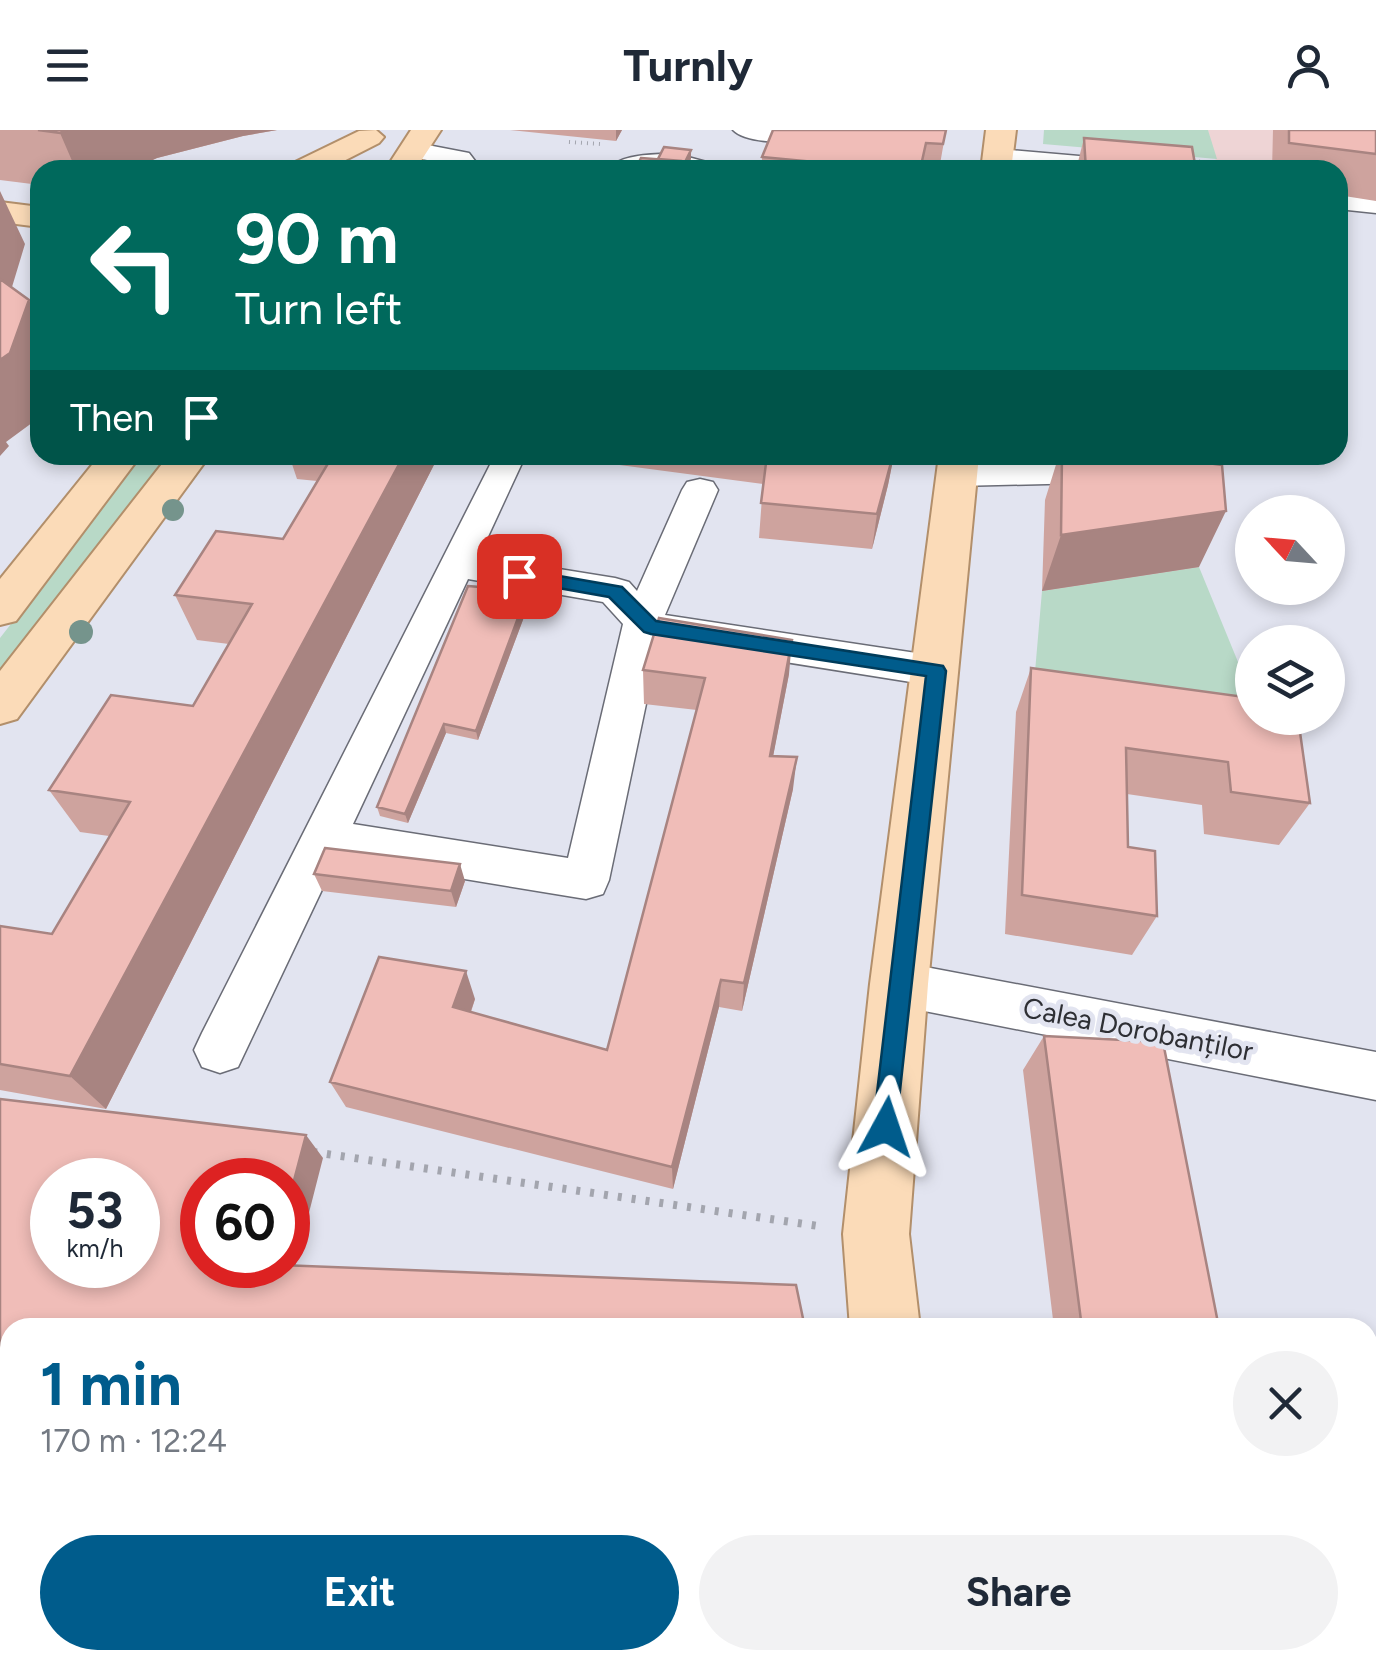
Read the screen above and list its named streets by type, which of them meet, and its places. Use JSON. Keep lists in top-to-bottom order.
{
  "streets": {
    "street": ["Calea Dorobanților"]
  },
  "north": "top left",
  "page": {
    "header": "Turnly",
    "turn": ["90 m", "Turn left"],
    "then": "Then",
    "speed": "53 km/h",
    "limit": "60",
    "heading": ["1 min", "170 m · 12:24"],
    "buttons": ["Exit", "Share"]
  }
}
